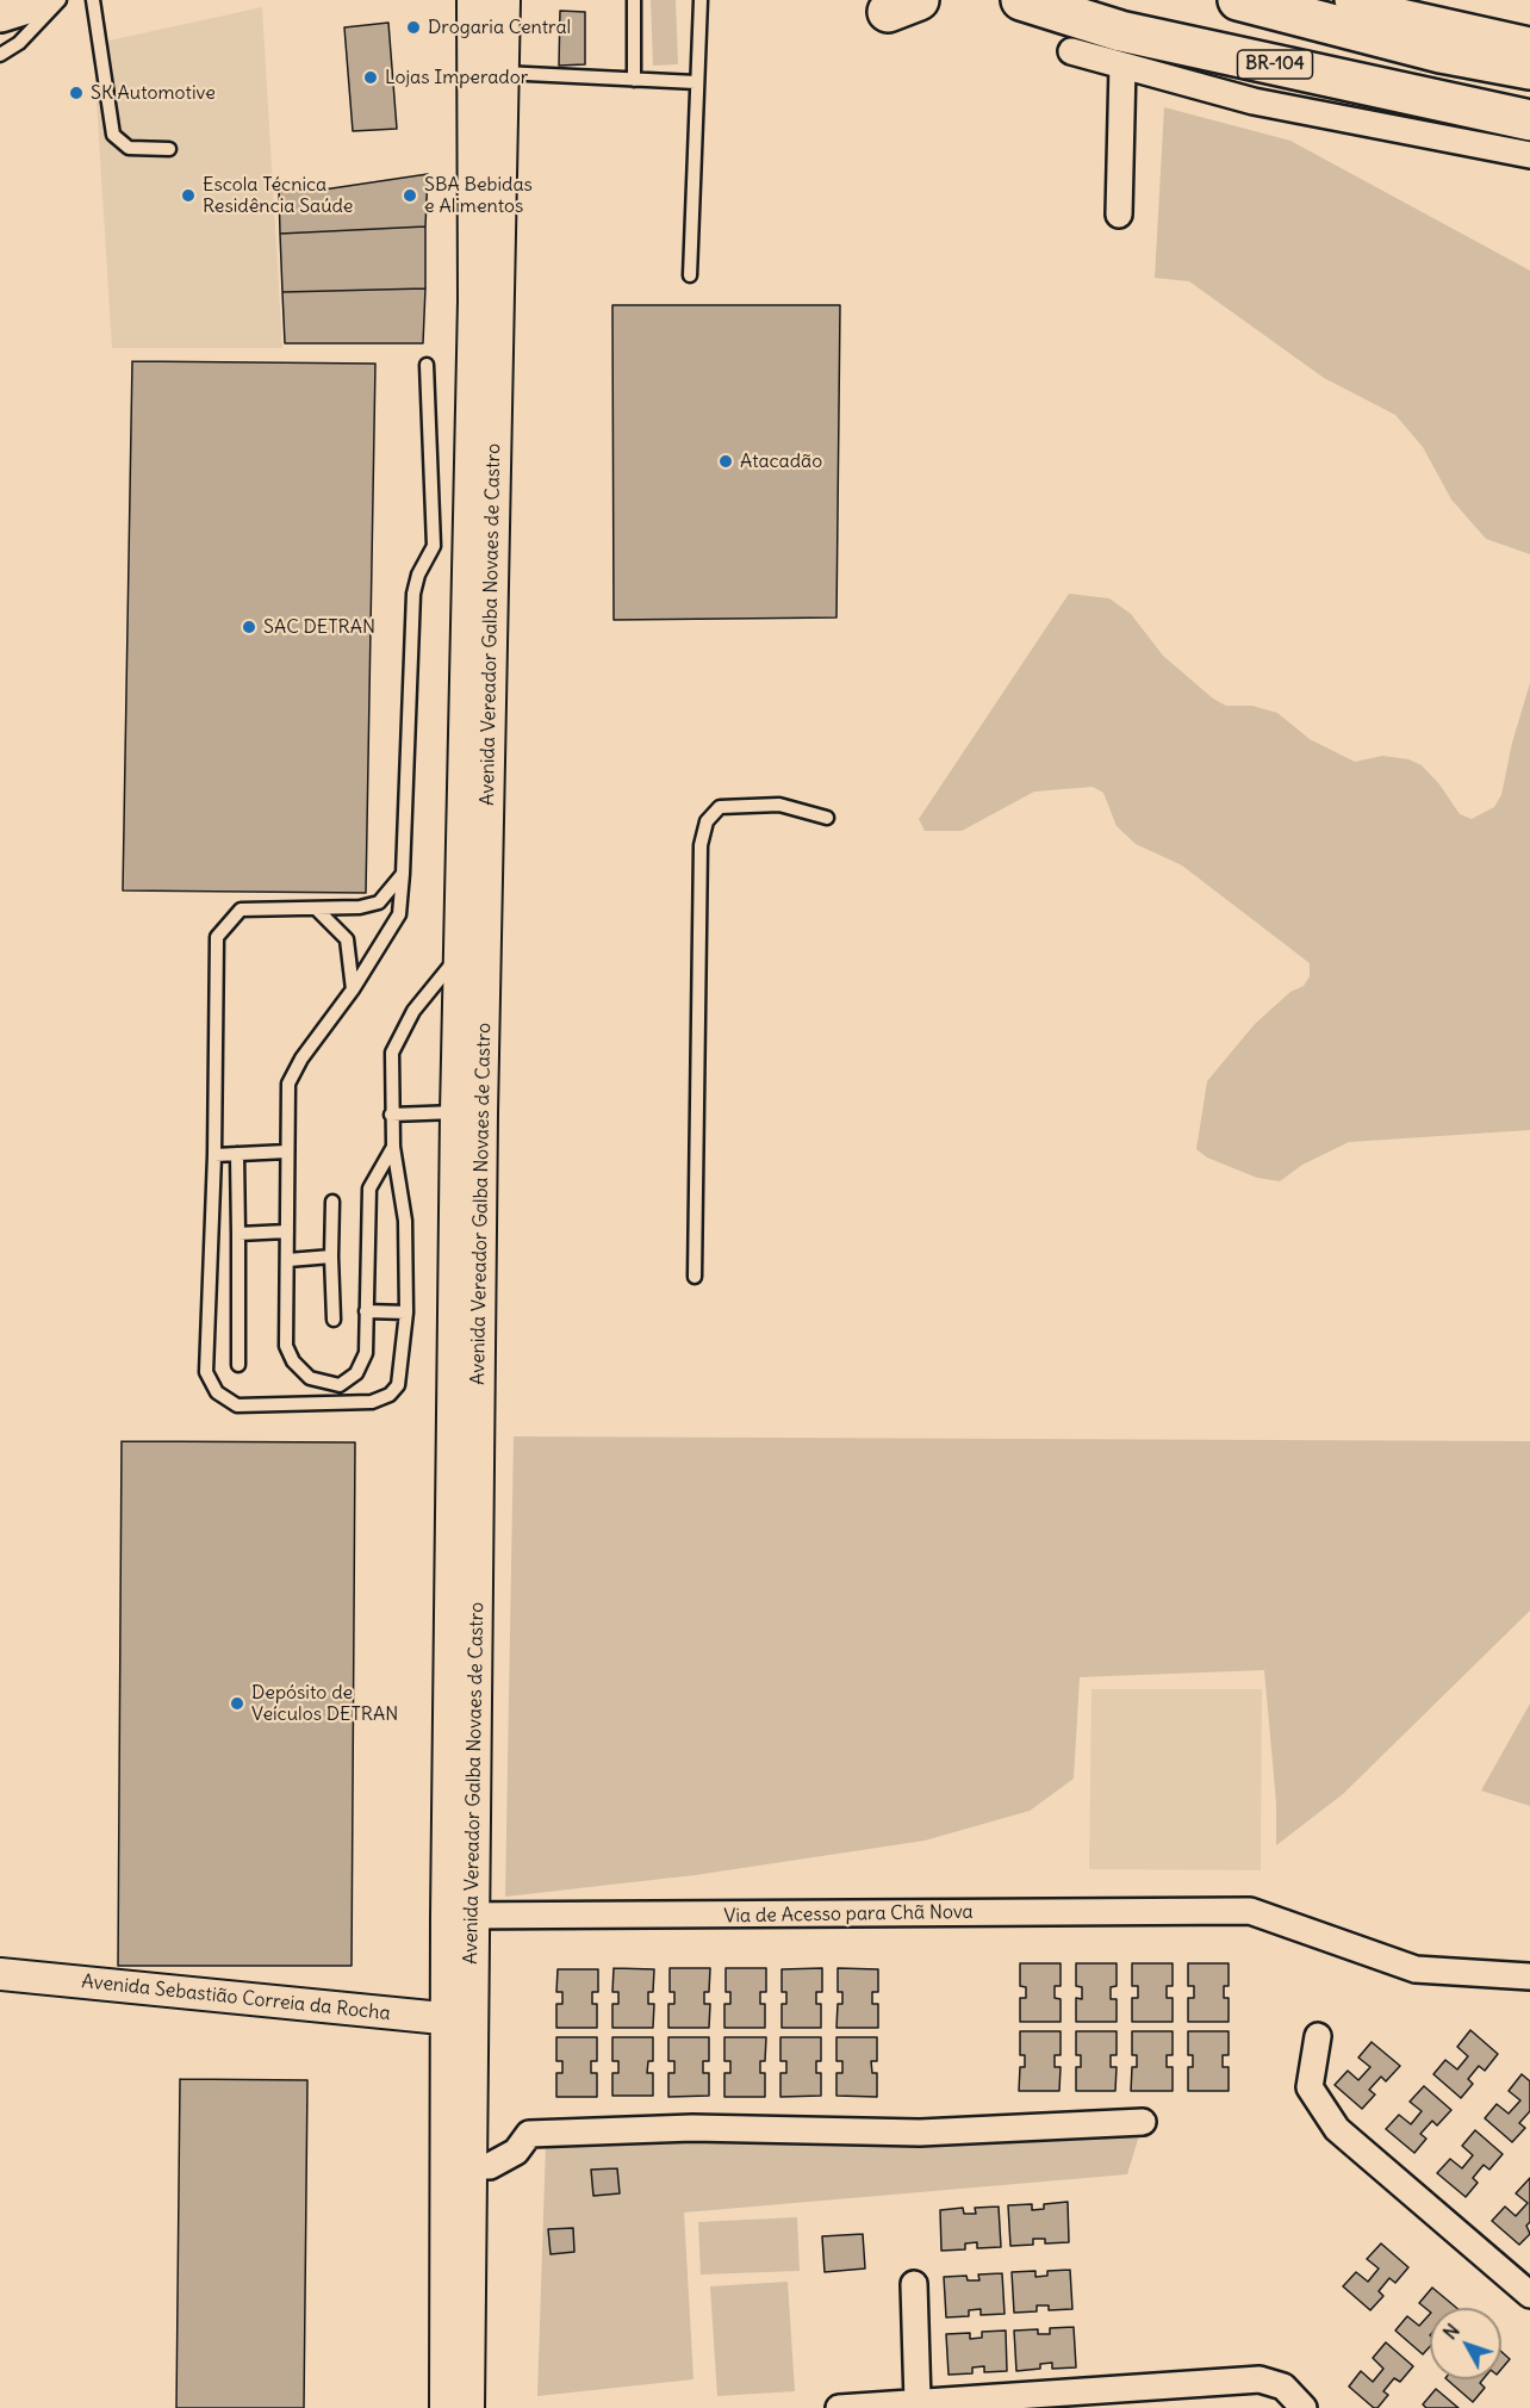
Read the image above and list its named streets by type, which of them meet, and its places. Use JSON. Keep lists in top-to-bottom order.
{
  "streets": {
    "highway": ["BR-104"],
    "street": ["Avenida Vereador Galba Novaes de Castro", "Via de Acesso para Chã Nova", "Avenida Sebastião Correia da Rocha"]
  },
  "crossings": [
    ["Avenida Vereador Galba Novaes de Castro", "Via de Acesso para Chã Nova"],
    ["Avenida Vereador Galba Novaes de Castro", "Avenida Sebastião Correia da Rocha"]
  ],
  "places": [
    "Drogaria Central",
    "Lojas Imperador",
    "SK Automotive",
    "Escola Técnica Residência Saúde",
    "SBA Bebidas e Alimentos",
    "Atacadão",
    "SAC DETRAN",
    "Depósito de Veículos DETRAN"
  ],
  "north": "top left"
}
